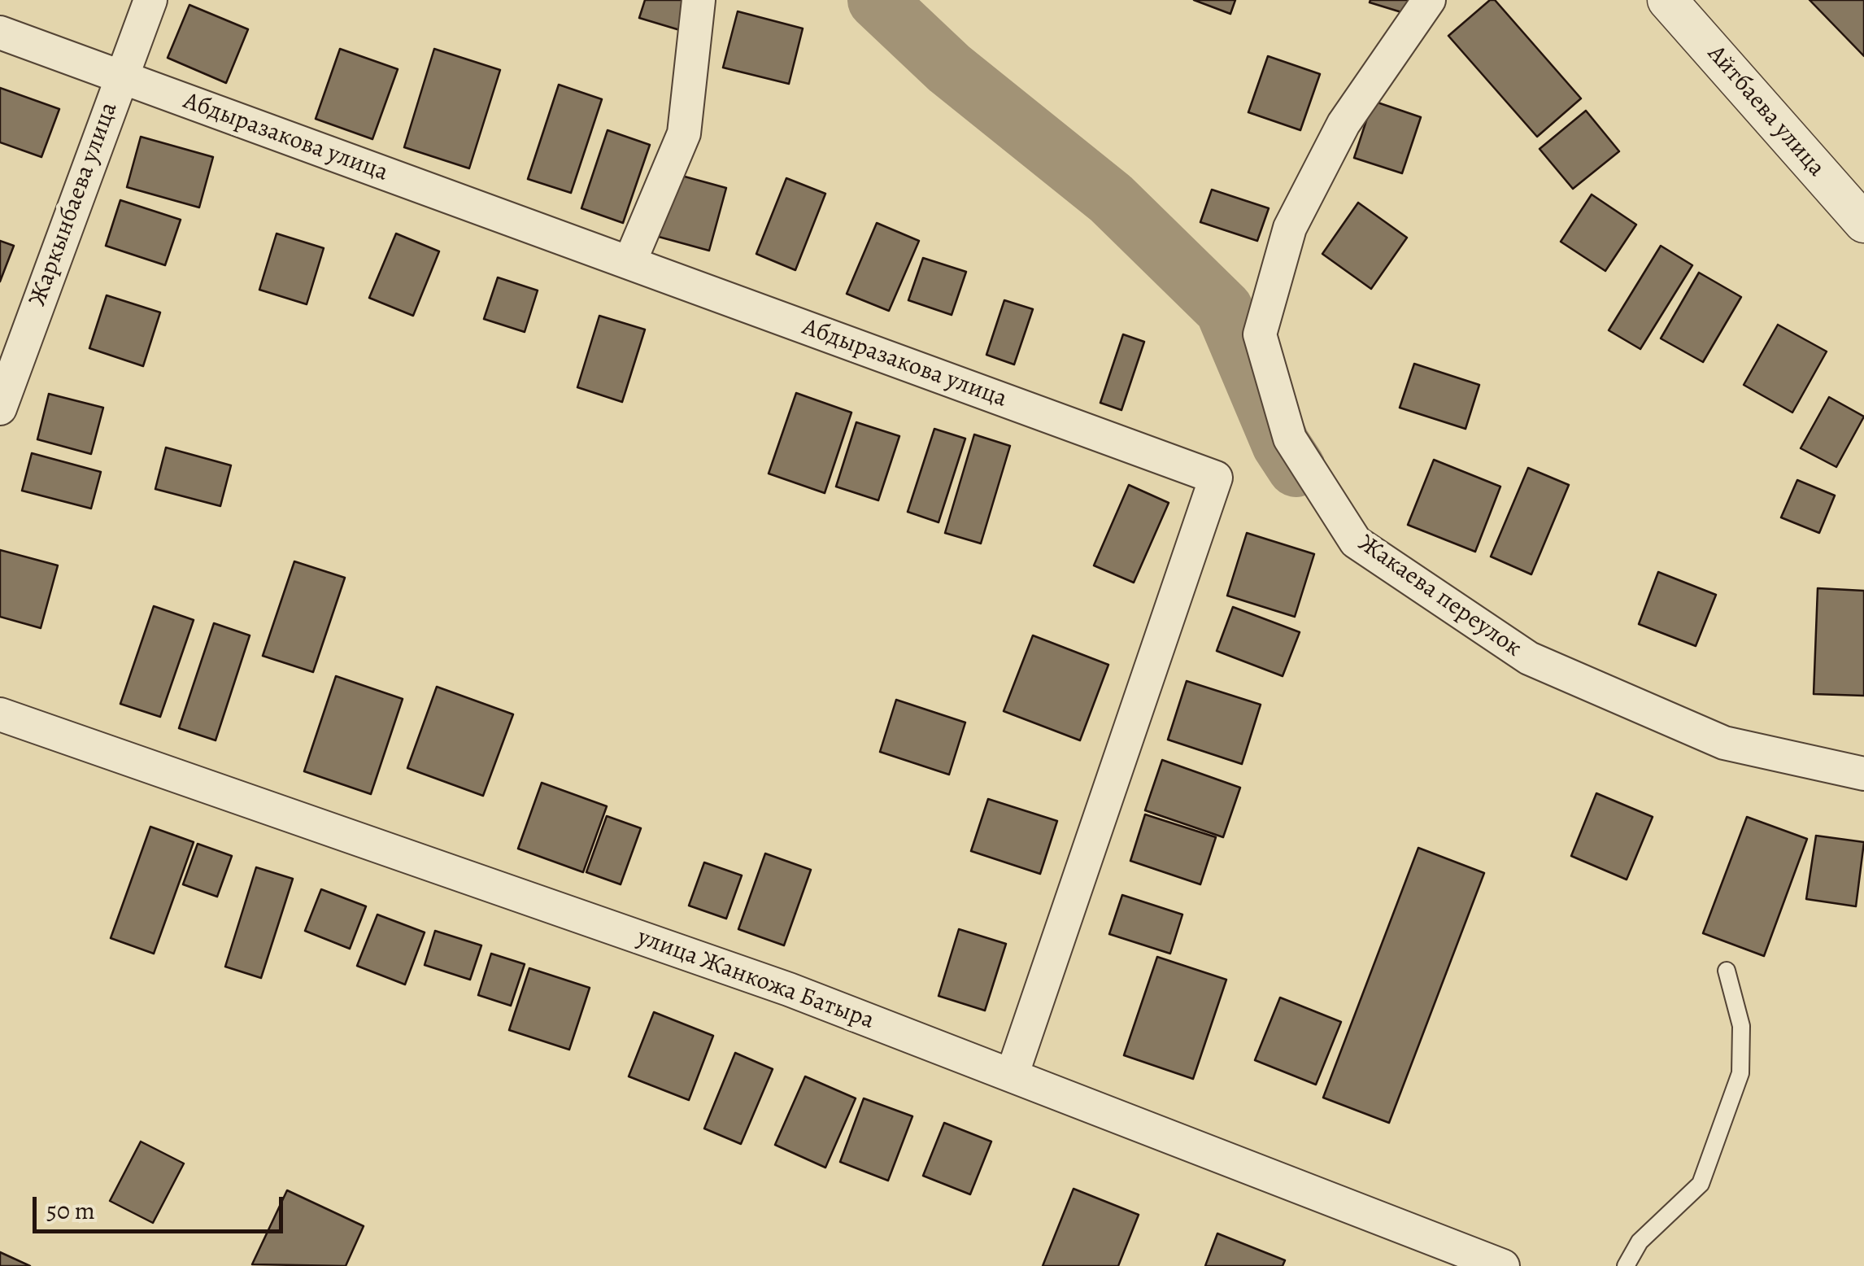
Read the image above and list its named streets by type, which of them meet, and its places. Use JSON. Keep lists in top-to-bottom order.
{
  "streets": {
    "street": [
      "Айтбаева улица",
      "Абдыразакова улица",
      "Жаркынбаева улица",
      "Жакаева переулок",
      "улица Жанкожа Батыра"
    ]
  },
  "crossings": [
    ["Абдыразакова улица", "Жаркынбаева улица"],
    ["Абдыразакова улица", "улица Жанкожа Батыра"]
  ],
  "scale_bar": "50 m"
}
